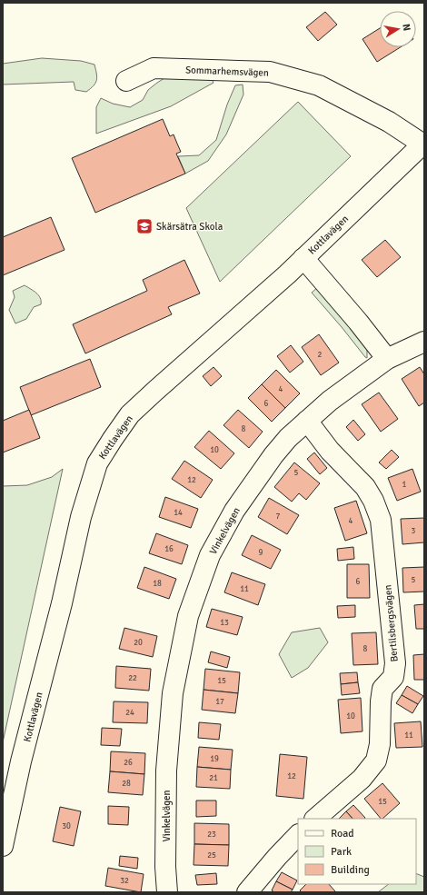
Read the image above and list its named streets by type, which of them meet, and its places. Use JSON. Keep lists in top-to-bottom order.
{
  "streets": {
    "street": [
      "Sommarhemsvägen",
      "Kottlavägen",
      "Vinkelvägen",
      "Bertilsbergsvägen"
    ]
  },
  "crossings": [
    ["Sommarhemsvägen", "Kottlavägen"],
    ["Vinkelvägen", "Bertilsbergsvägen"]
  ],
  "places": {
    "school or university": ["Skärsätra Skola"]
  },
  "house_numbers": [
    "2",
    "4",
    "6",
    "8",
    "10",
    "5",
    "12",
    "1",
    "14",
    "7",
    "4",
    "3",
    "16",
    "9",
    "5",
    "6",
    "18",
    "11",
    "13",
    "20",
    "8",
    "22",
    "15",
    "17",
    "24",
    "10",
    "11",
    "19",
    "26",
    "12",
    "21",
    "28",
    "15",
    "30",
    "23",
    "25",
    "32"
  ],
  "legend": ["Road", "Park", "Building"],
  "north": "right"
}
